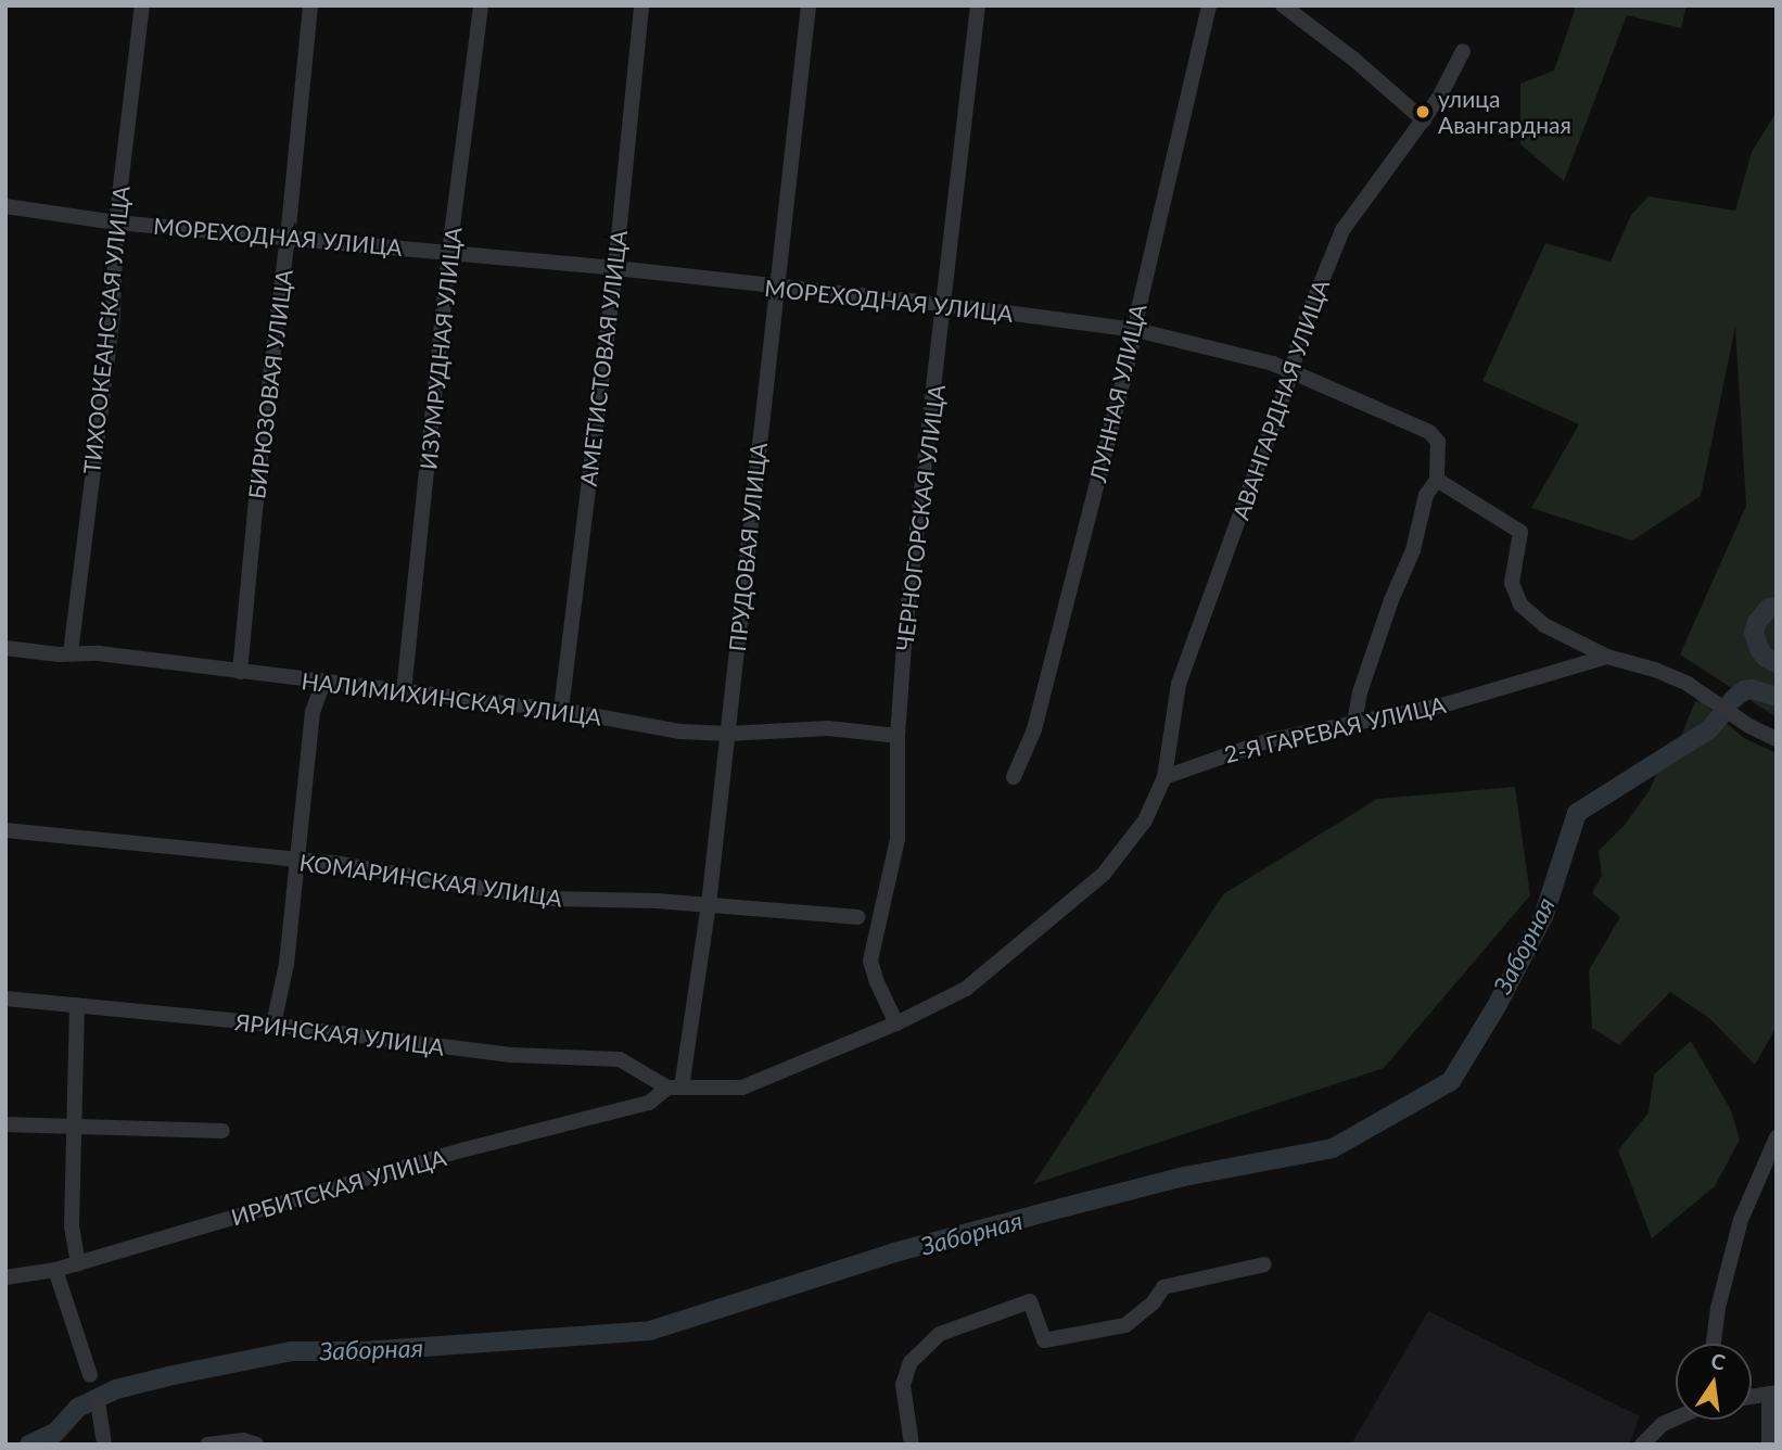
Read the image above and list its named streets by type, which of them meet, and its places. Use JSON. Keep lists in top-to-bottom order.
{
  "streets": {
    "street": [
      "МОРЕХОДНАЯ УЛИЦА",
      "ТИХООКЕАНСКАЯ УЛИЦА",
      "ИЗУМРУДНАЯ УЛИЦА",
      "АМЕТИСТОВАЯ УЛИЦА",
      "БИРЮЗОВАЯ УЛИЦА",
      "ЛУННАЯ УЛИЦА",
      "АВАНГАРДНАЯ УЛИЦА",
      "ЧЕРНОГОРСКАЯ УЛИЦА",
      "ПРУДОВАЯ УЛИЦА",
      "НАЛИМИХИНСКАЯ УЛИЦА",
      "2-Я ГАРЕВАЯ УЛИЦА",
      "КОМАРИНСКАЯ УЛИЦА",
      "ЯРИНСКАЯ УЛИЦА",
      "ИРБИТСКАЯ УЛИЦА"
    ]
  },
  "crossings": [
    ["МОРЕХОДНАЯ УЛИЦА", "ТИХООКЕАНСКАЯ УЛИЦА"],
    ["МОРЕХОДНАЯ УЛИЦА", "ИЗУМРУДНАЯ УЛИЦА"],
    ["МОРЕХОДНАЯ УЛИЦА", "АМЕТИСТОВАЯ УЛИЦА"],
    ["МОРЕХОДНАЯ УЛИЦА", "БИРЮЗОВАЯ УЛИЦА"],
    ["МОРЕХОДНАЯ УЛИЦА", "ЛУННАЯ УЛИЦА"],
    ["МОРЕХОДНАЯ УЛИЦА", "АВАНГАРДНАЯ УЛИЦА"],
    ["МОРЕХОДНАЯ УЛИЦА", "ЧЕРНОГОРСКАЯ УЛИЦА"],
    ["МОРЕХОДНАЯ УЛИЦА", "ПРУДОВАЯ УЛИЦА"],
    ["ТИХООКЕАНСКАЯ УЛИЦА", "НАЛИМИХИНСКАЯ УЛИЦА"],
    ["ИЗУМРУДНАЯ УЛИЦА", "НАЛИМИХИНСКАЯ УЛИЦА"],
    ["АМЕТИСТОВАЯ УЛИЦА", "НАЛИМИХИНСКАЯ УЛИЦА"],
    ["БИРЮЗОВАЯ УЛИЦА", "НАЛИМИХИНСКАЯ УЛИЦА"],
    ["АВАНГАРДНАЯ УЛИЦА", "2-Я ГАРЕВАЯ УЛИЦА"],
    ["ЧЕРНОГОРСКАЯ УЛИЦА", "НАЛИМИХИНСКАЯ УЛИЦА"],
    ["ПРУДОВАЯ УЛИЦА", "НАЛИМИХИНСКАЯ УЛИЦА"],
    ["ПРУДОВАЯ УЛИЦА", "КОМАРИНСКАЯ УЛИЦА"],
    ["ПРУДОВАЯ УЛИЦА", "ЯРИНСКАЯ УЛИЦА"],
    ["ПРУДОВАЯ УЛИЦА", "ИРБИТСКАЯ УЛИЦА"],
    ["ЯРИНСКАЯ УЛИЦА", "ИРБИТСКАЯ УЛИЦА"]
  ],
  "water": ["Заборная"],
  "places": ["улица Авангардная"],
  "north": "top"
}
